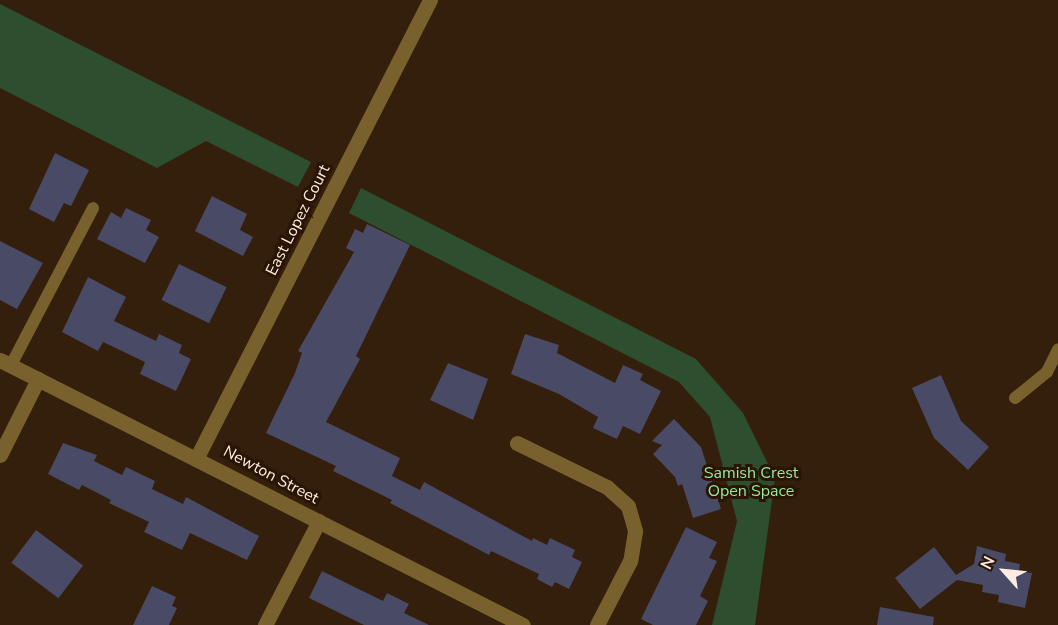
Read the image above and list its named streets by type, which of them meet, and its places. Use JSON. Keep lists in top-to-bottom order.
{
  "streets": {
    "street": ["East Lopez Court", "Newton Street"]
  },
  "crossings": [
    ["East Lopez Court", "Newton Street"]
  ],
  "parks": ["Samish Crest Open Space"],
  "north": "top left"
}
